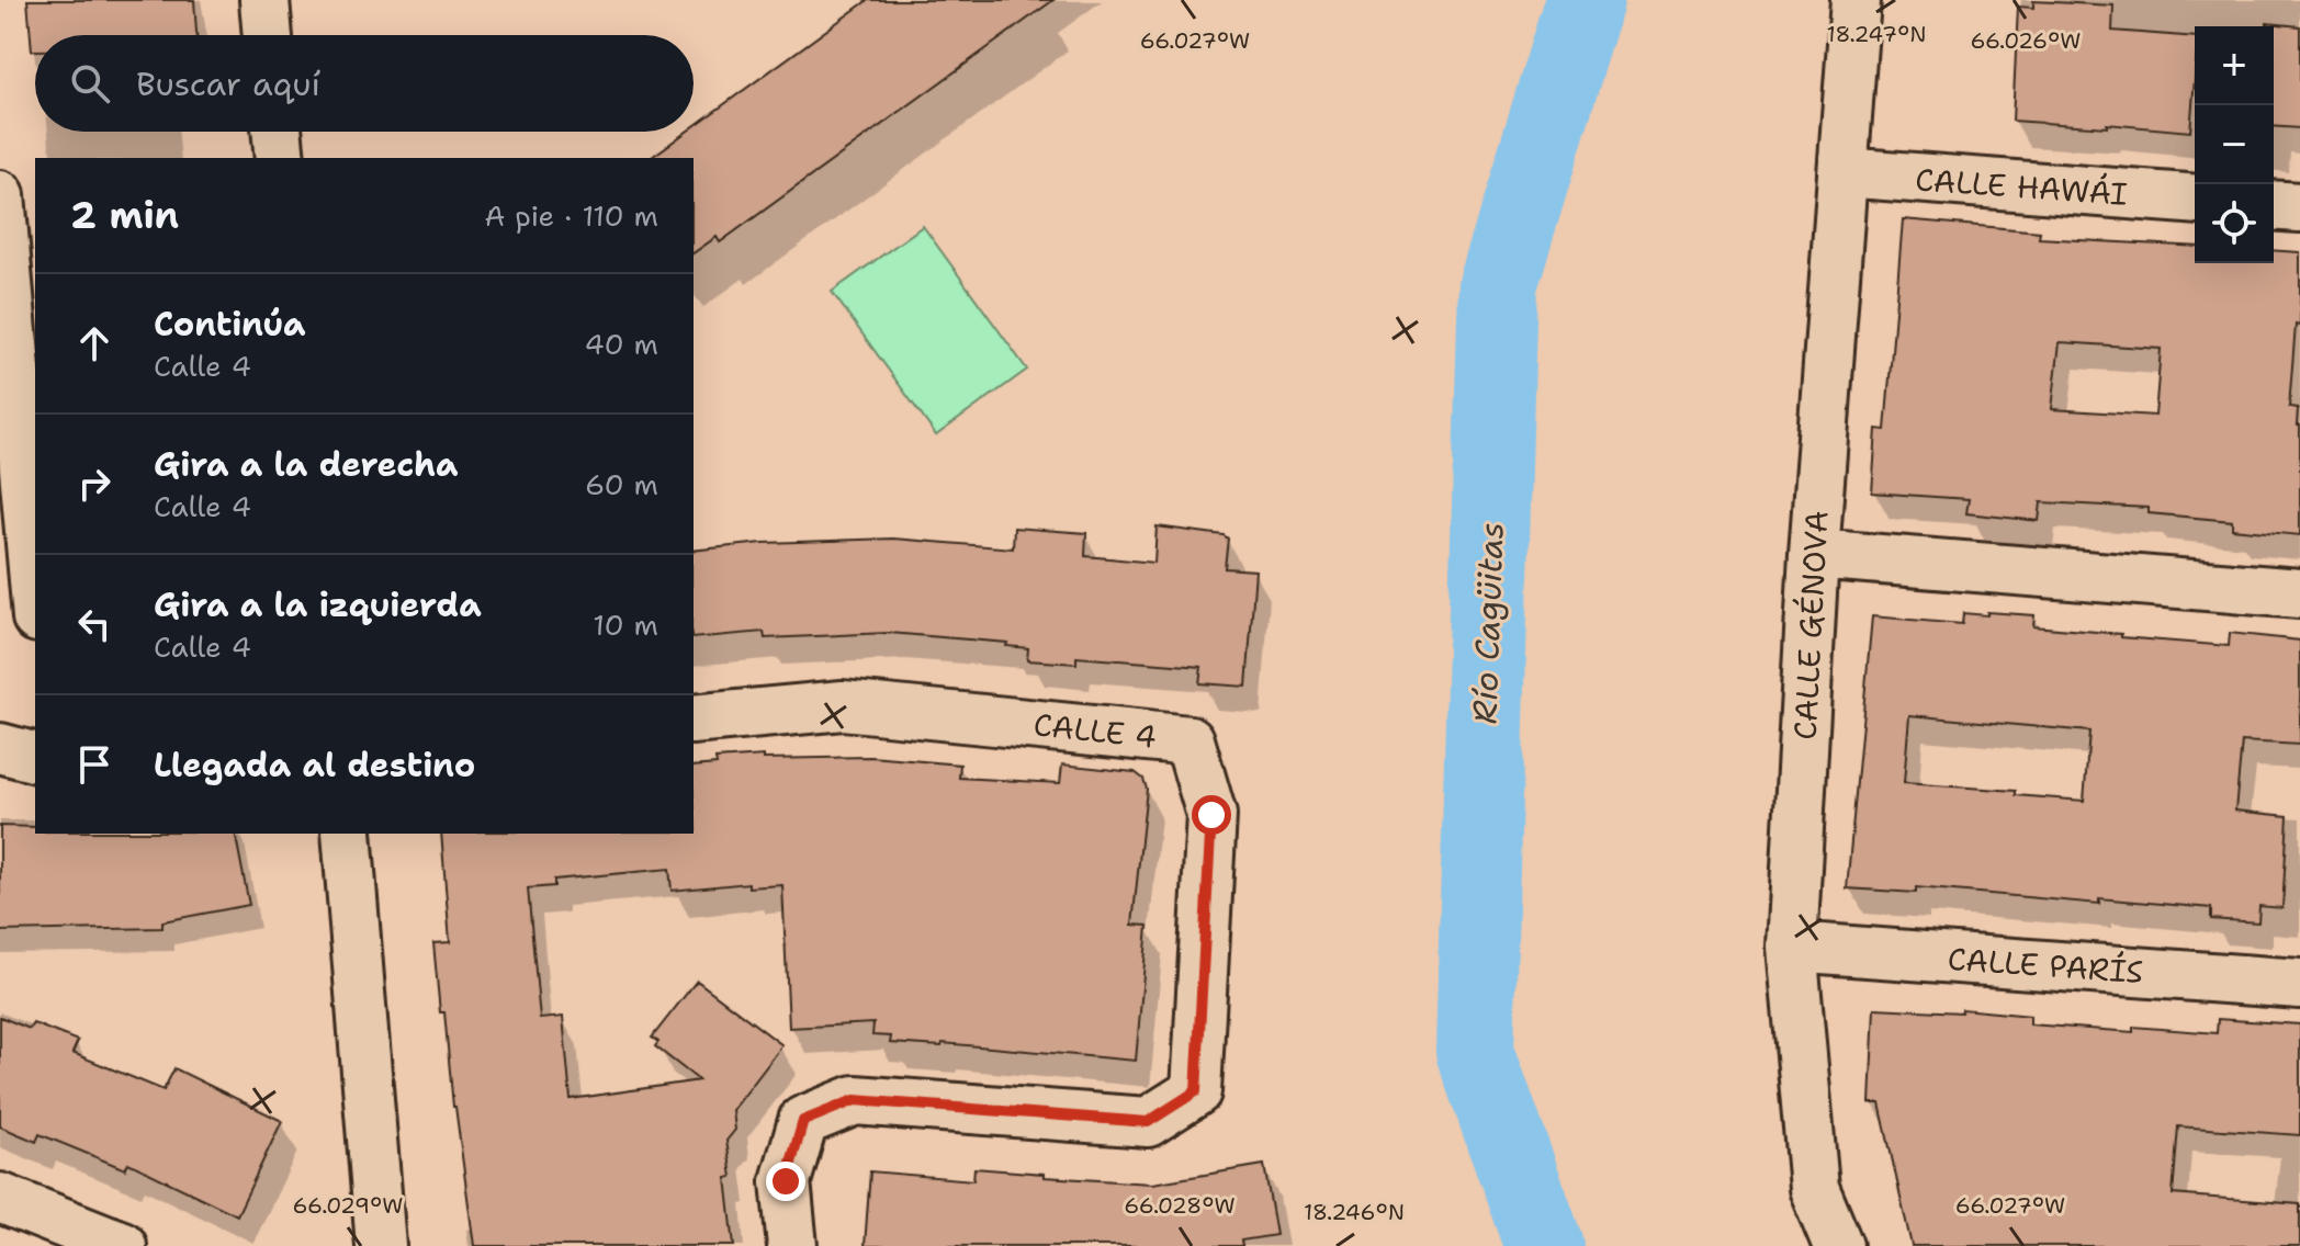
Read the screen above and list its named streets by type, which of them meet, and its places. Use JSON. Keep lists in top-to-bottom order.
{
  "streets": {
    "street": [
      "CALLE HAWÁI",
      "CALLE GÉNOVA",
      "CALLE 4",
      "CALLE PARÍS"
    ]
  },
  "crossings": [
    ["CALLE HAWÁI", "CALLE GÉNOVA"],
    ["CALLE GÉNOVA", "CALLE PARÍS"]
  ],
  "water": ["Río Cagüitas"],
  "page": {
    "map_buttons": ["+", "−"],
    "search": "Buscar aquí",
    "heading": ["2 min", "A pie · 110 m"],
    "list": [
      ["Continúa", "Calle 4", "40 m"],
      ["Gira a la derecha", "Calle 4", "60 m"],
      ["Gira a la izquierda", "Calle 4", "10 m"],
      "Llegada al destino"
    ]
  },
  "coordinates": [
    "18.247°N",
    "66.027°W",
    "66.026°W",
    "66.029°W",
    "66.028°W",
    "18.246°N"
  ]
}
